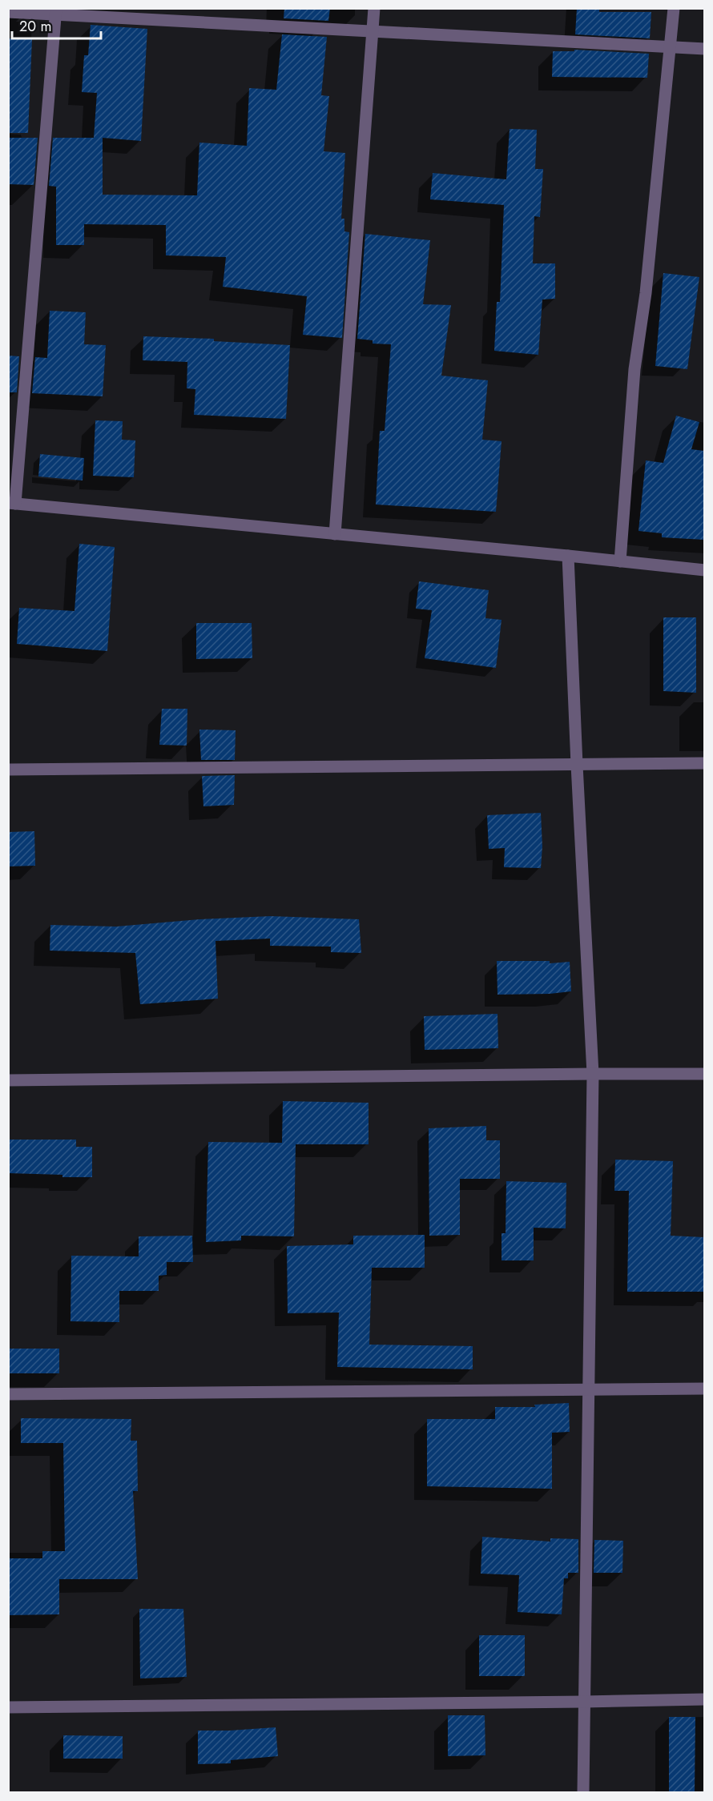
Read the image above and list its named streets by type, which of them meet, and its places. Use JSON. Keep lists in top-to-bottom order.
{
  "scale_bar": "20 m"
}
